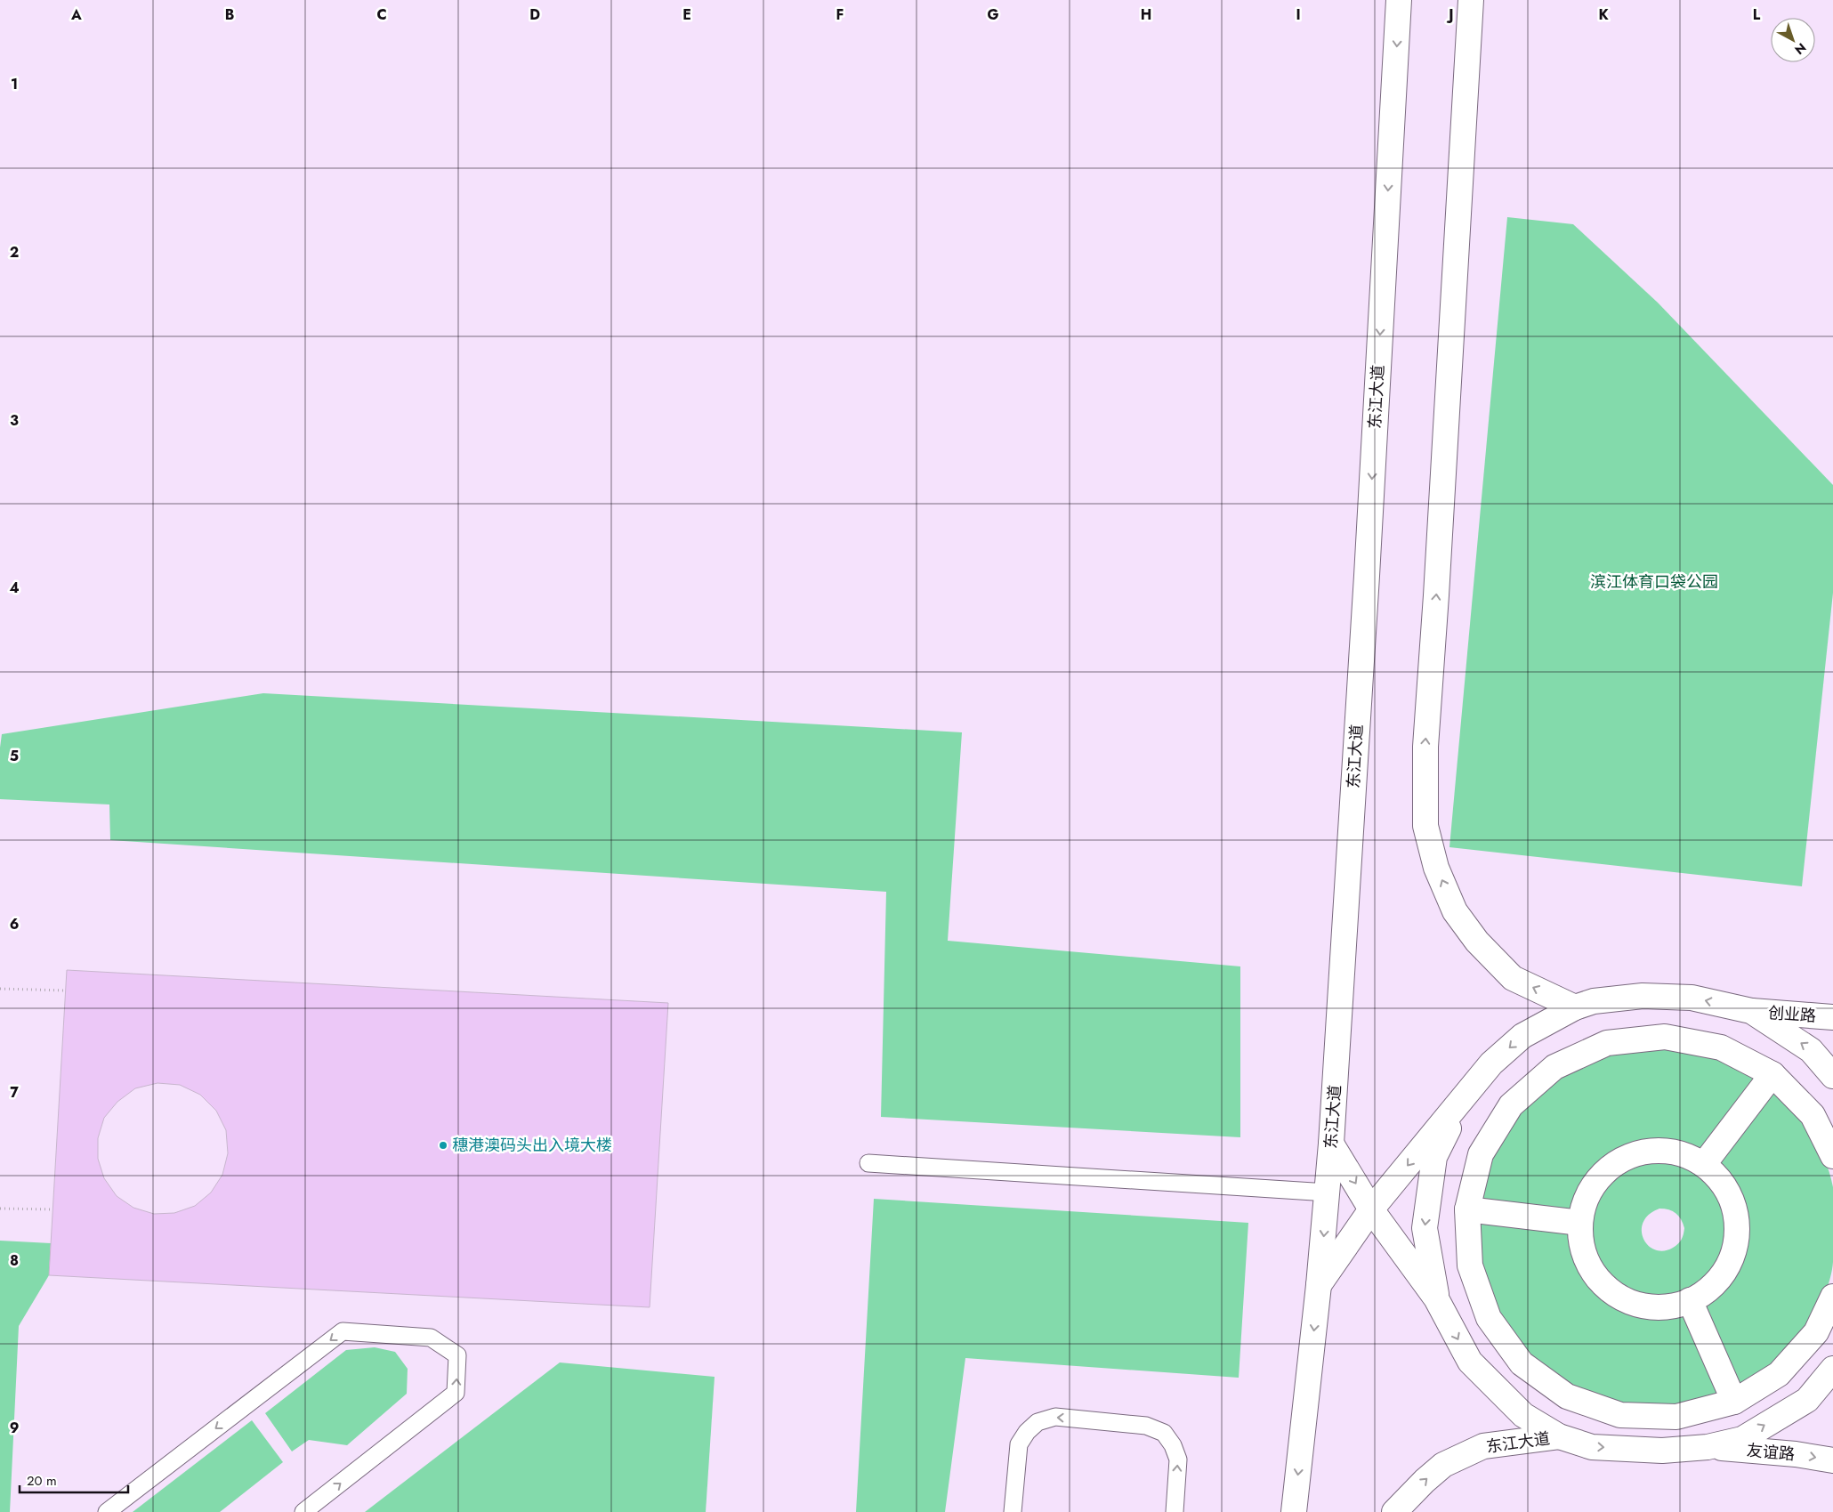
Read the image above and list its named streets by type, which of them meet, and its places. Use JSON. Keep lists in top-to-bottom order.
{
  "streets": {
    "street": ["东江大道", "创业路", "友谊路"]
  },
  "one_way": ["友谊路"],
  "parks": ["滨江体育口袋公园"],
  "places": ["穗港澳码头出入境大楼"],
  "scale_bar": "20 m",
  "north": "bottom right",
  "grid": {
    "columns": [
      "A",
      "B",
      "C",
      "D",
      "E",
      "F",
      "G",
      "H",
      "I",
      "J",
      "K",
      "L"
    ],
    "rows": [
      "1",
      "2",
      "3",
      "4",
      "5",
      "6",
      "7",
      "8",
      "9"
    ]
  }
}
